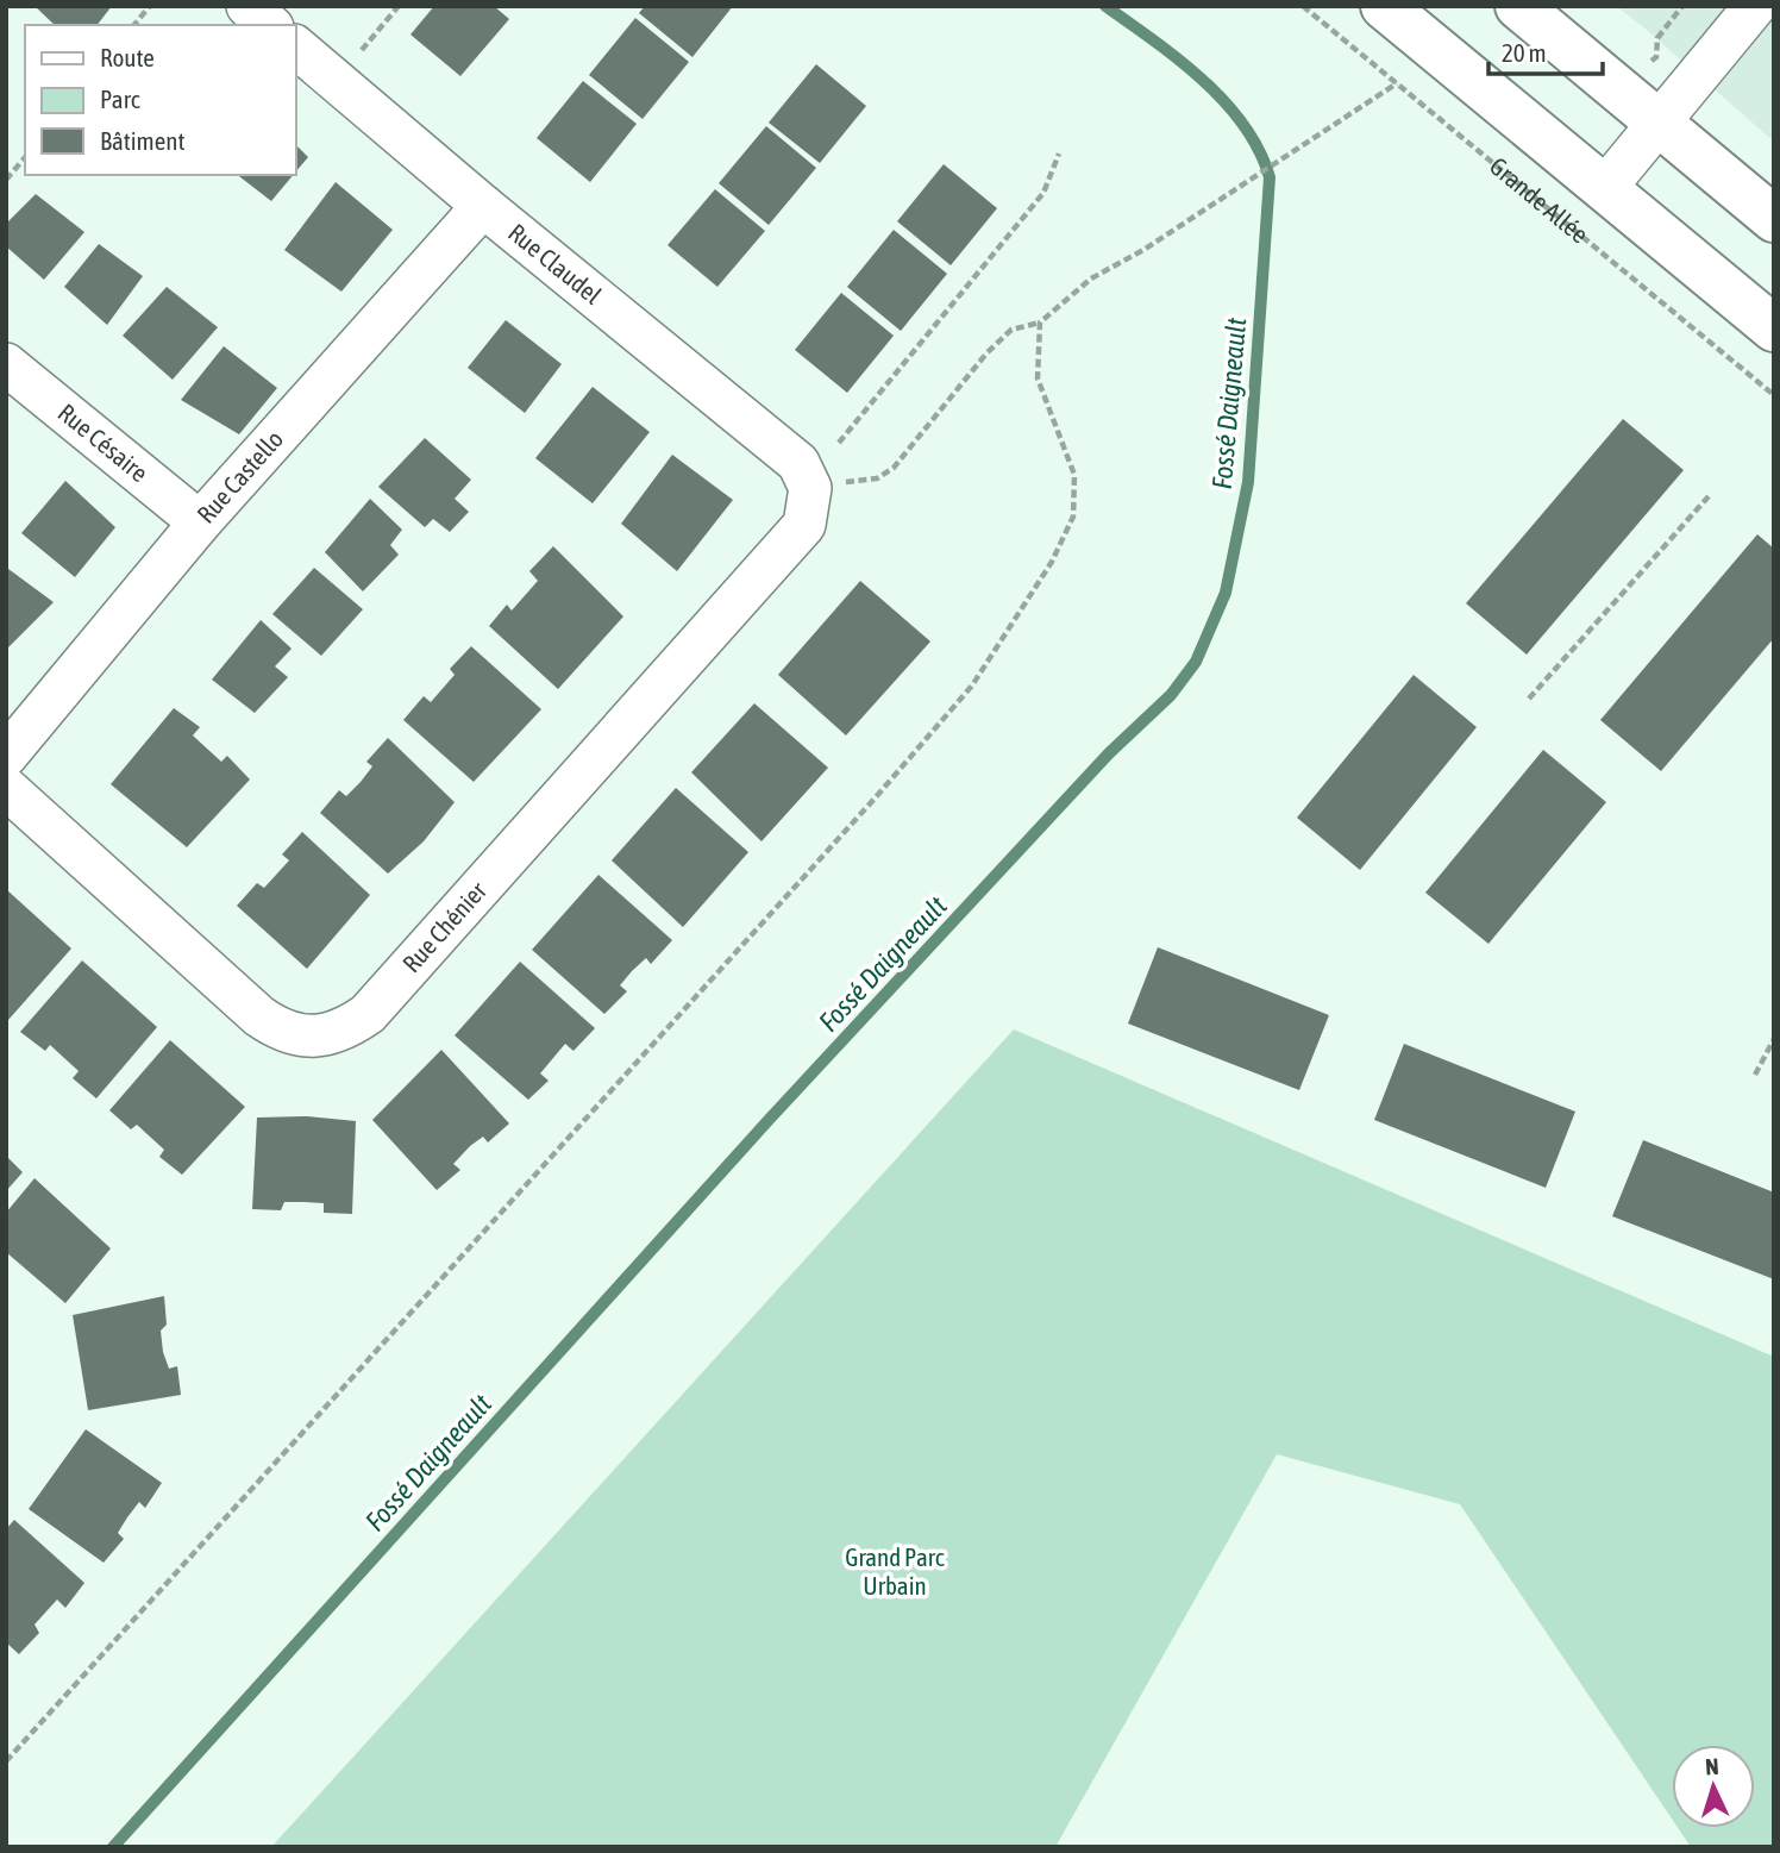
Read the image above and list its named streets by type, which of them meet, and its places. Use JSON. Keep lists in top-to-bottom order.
{
  "streets": {
    "main road": ["Grande Allée"],
    "street": [
      "Rue Claudel",
      "Rue Césaire",
      "Rue Castello",
      "Rue Chénier"
    ]
  },
  "crossings": [
    ["Rue Claudel", "Rue Castello"],
    ["Rue Claudel", "Rue Chénier"],
    ["Rue Césaire", "Rue Castello"]
  ],
  "water": ["Fossé Daigneault"],
  "parks": ["Grand Parc Urbain"],
  "legend": ["Route", "Parc", "Bâtiment"],
  "scale_bar": "20 m",
  "north": "top"
}
